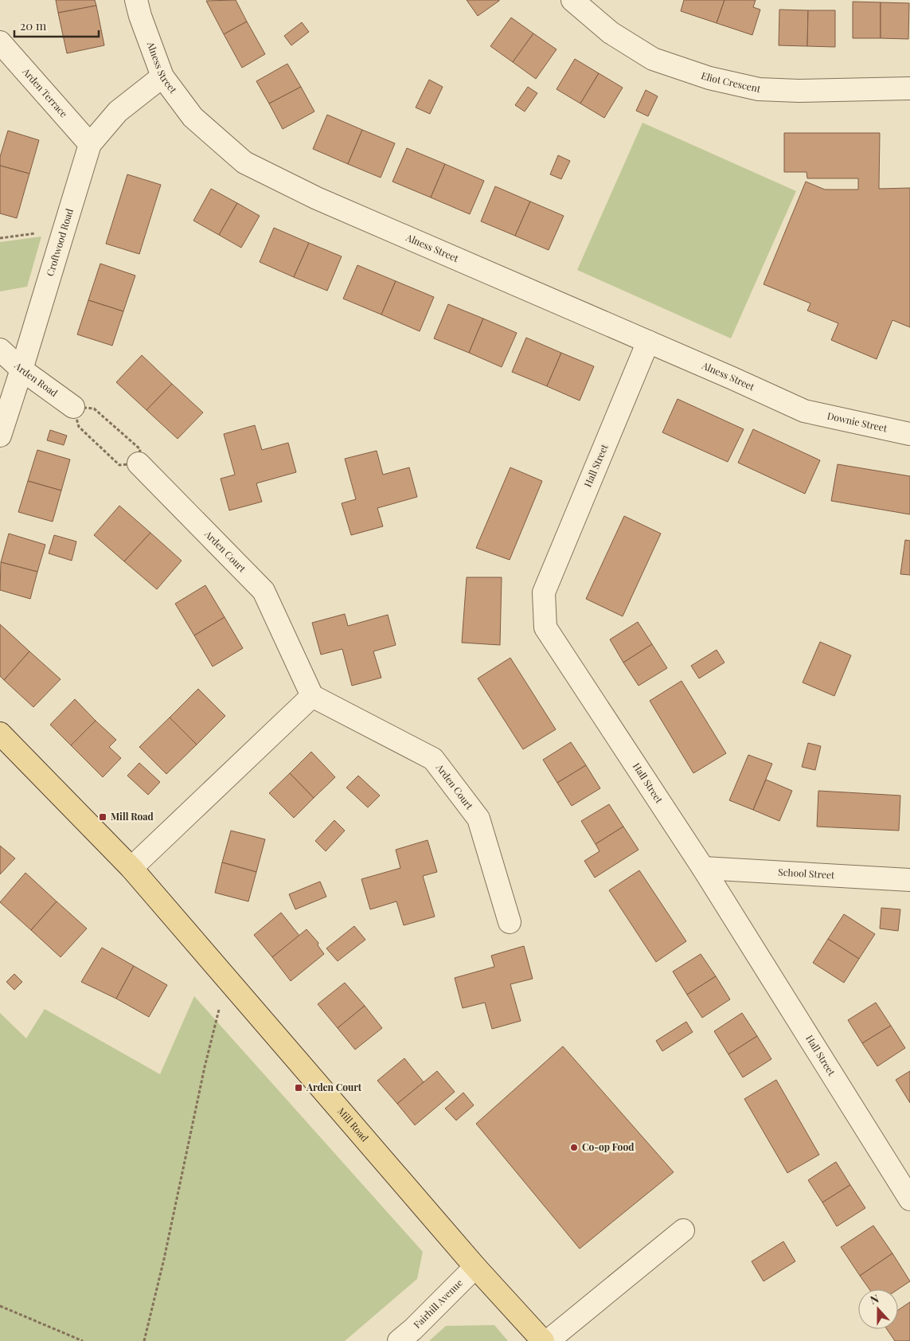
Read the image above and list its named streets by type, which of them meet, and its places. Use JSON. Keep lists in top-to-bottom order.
{
  "streets": {
    "main road": ["Mill Road"],
    "street": [
      "Alness Street",
      "Eliot Crescent",
      "Arden Terrace",
      "Croftwood Road",
      "Arden Road",
      "Downie Street",
      "Hall Street",
      "Arden Court",
      "School Street",
      "Fairhill Avenue"
    ]
  },
  "crossings": [
    ["Alness Street", "Croftwood Road"],
    ["Alness Street", "Downie Street"],
    ["Alness Street", "Hall Street"],
    ["Arden Terrace", "Croftwood Road"],
    ["Croftwood Road", "Arden Road"],
    ["Hall Street", "School Street"],
    ["Mill Road", "Fairhill Avenue"]
  ],
  "places": {
    "transit": ["Mill Road", "Arden Court"],
    "other": ["Co-op Food"]
  },
  "scale_bar": "20 m",
  "north": "top"
}
